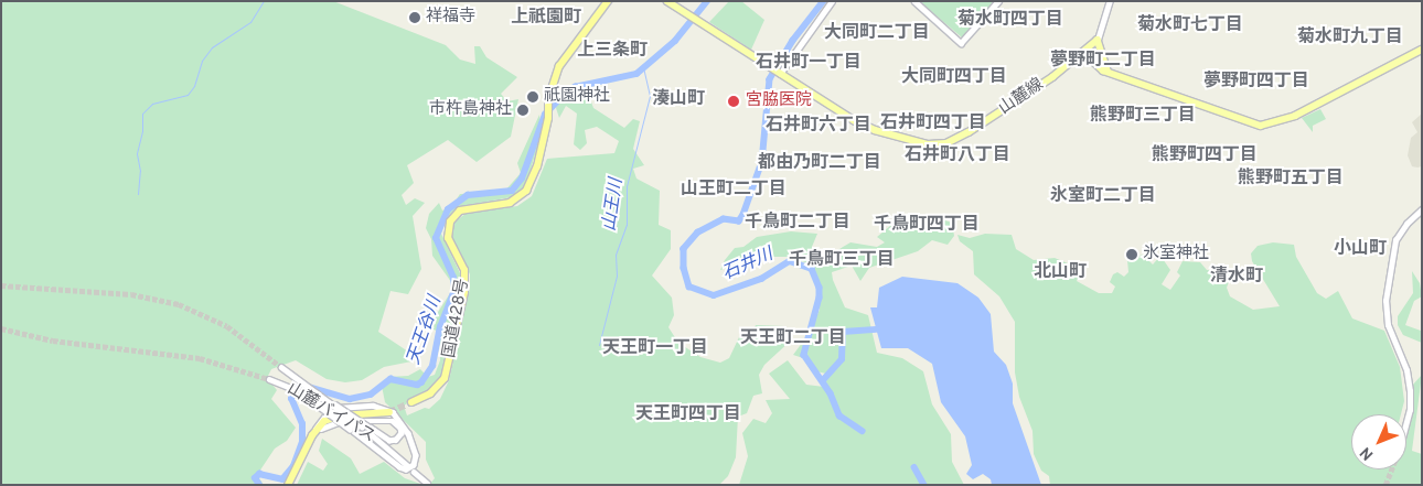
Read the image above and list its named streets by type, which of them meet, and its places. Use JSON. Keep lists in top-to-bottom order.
{
  "streets": {
    "highway": ["国道428号"],
    "main road": ["山麓線"],
    "street": ["山麓バイパス"]
  },
  "districts": [
    "上祇園町",
    "菊水町四丁目",
    "菊水町七丁目",
    "大同町二丁目",
    "菊水町九丁目",
    "上三条町",
    "夢野町二丁目",
    "石井町一丁目",
    "大同町四丁目",
    "夢野町四丁目",
    "湊山町",
    "熊野町三丁目",
    "石井町四丁目",
    "石井町六丁目",
    "石井町八丁目",
    "熊野町四丁目",
    "都由乃町二丁目",
    "熊野町五丁目",
    "山王町二丁目",
    "氷室町二丁目",
    "千鳥町二丁目",
    "千鳥町四丁目",
    "小山町",
    "千鳥町三丁目",
    "北山町",
    "清水町",
    "天王町二丁目",
    "天王町一丁目",
    "天王町四丁目"
  ],
  "water": ["山王川", "石井川", "天王谷川"],
  "places": [
    "祥福寺",
    "祇園神社",
    "宮脇医院",
    "市杵島神社",
    "氷室神社"
  ],
  "north": "bottom left"
}
